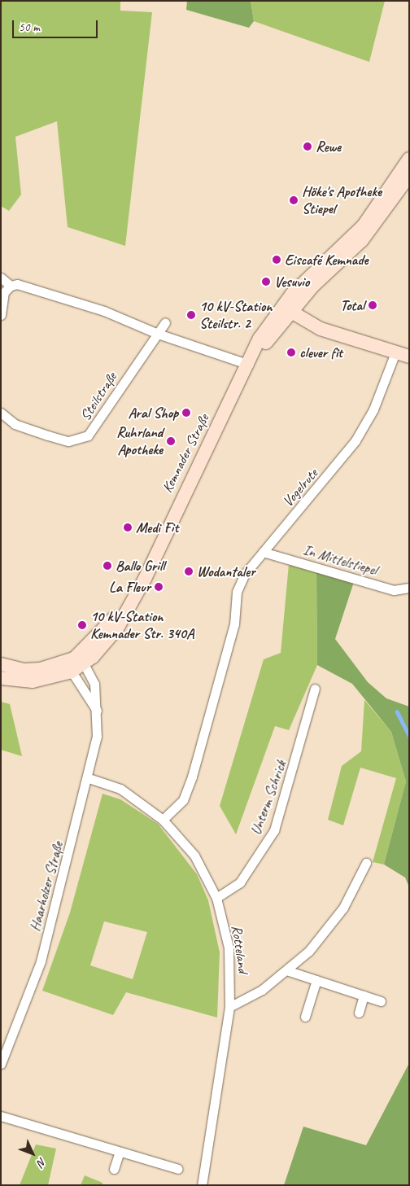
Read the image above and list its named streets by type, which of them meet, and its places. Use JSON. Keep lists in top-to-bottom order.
{
  "streets": {
    "main road": ["Kemnader Straße"],
    "street": [
      "Steilstraße",
      "Vogelrute",
      "In Mittelstiepel",
      "Unterm Schrick",
      "Haarholzer Straße",
      "Rotteland"
    ]
  },
  "crossings": [
    ["Kemnader Straße", "Haarholzer Straße"],
    ["Vogelrute", "In Mittelstiepel"],
    ["Vogelrute", "Rotteland"],
    ["Unterm Schrick", "Rotteland"],
    ["Haarholzer Straße", "Rotteland"]
  ],
  "places": [
    "Rewe",
    "Höke's Apotheke Stiepel",
    "Eiscafé Kemnade",
    "Vesuvio",
    "Total",
    "10 kV-Station Steilstr. 2",
    "clever fit",
    "Aral Shop",
    "Ruhrland Apotheke",
    "Medi Fit",
    "Ballo Grill",
    "Wodantaler",
    "La Fleur",
    "10 kV-Station Kemnader Str. 340A"
  ],
  "scale_bar": "50 m",
  "north": "bottom right"
}
